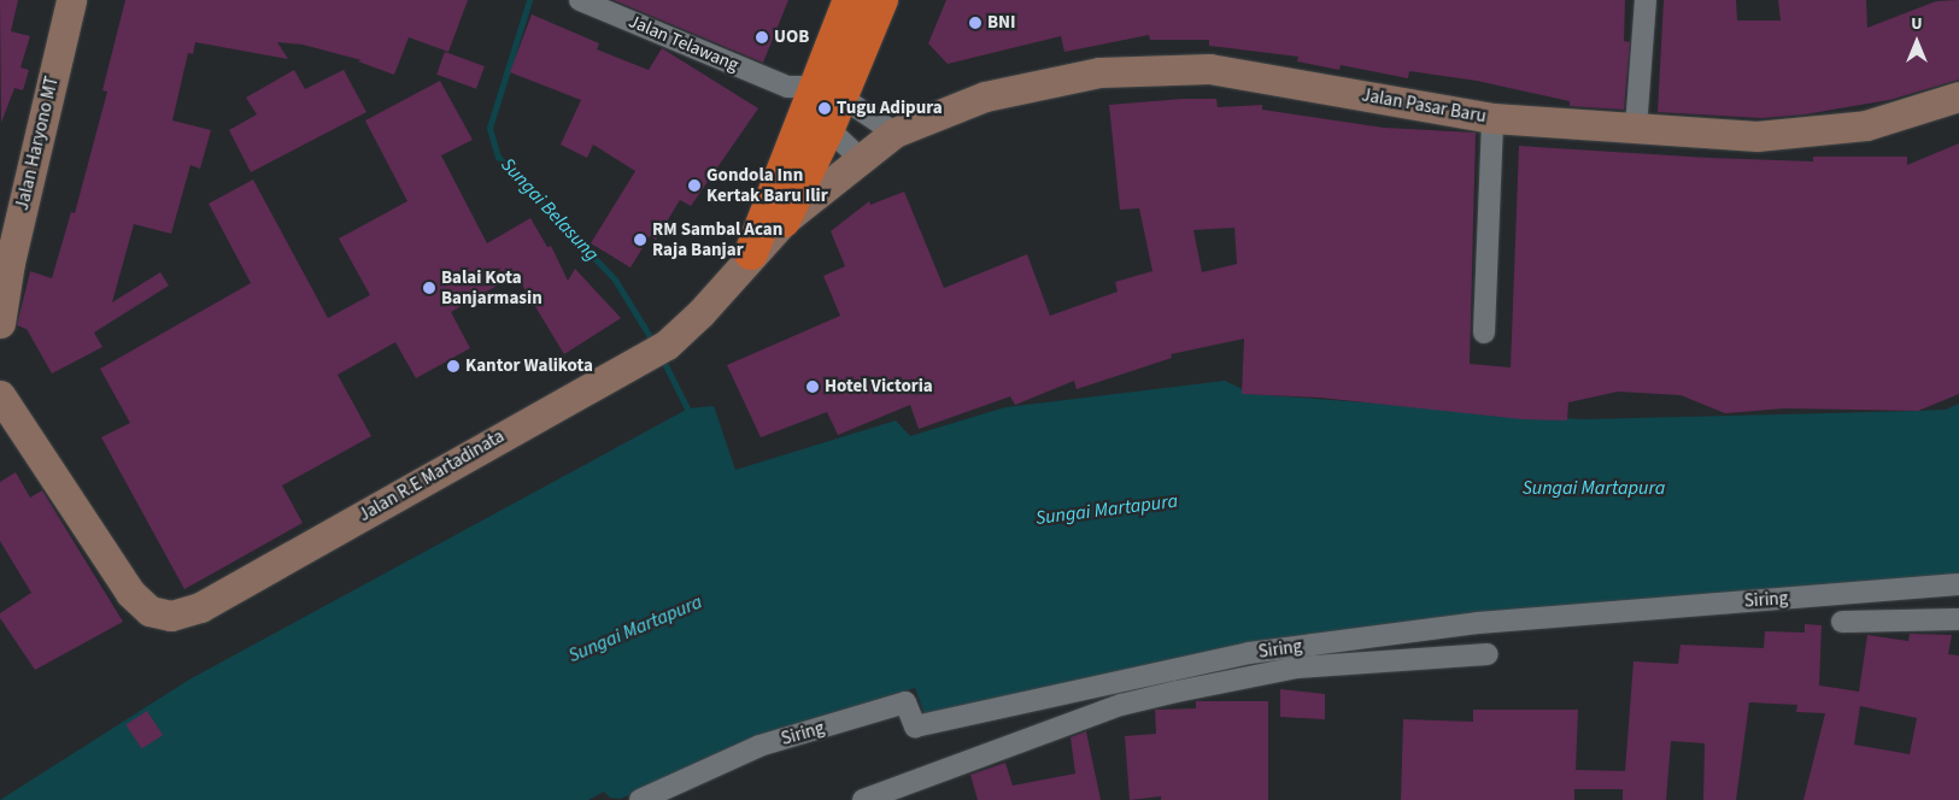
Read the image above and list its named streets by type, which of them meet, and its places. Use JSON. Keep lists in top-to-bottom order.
{
  "streets": {
    "street": [
      "Jalan Telawang",
      "Jalan Pasar Baru",
      "Jalan Haryono MT",
      "Jalan R.E Martadinata",
      "Siring"
    ]
  },
  "crossings": [
    ["Jalan Pasar Baru", "Jalan R.E Martadinata"]
  ],
  "water": ["Sungai Belasung", "Sungai Martapura"],
  "places": [
    "BNI",
    "UOB",
    "Tugu Adipura",
    "Gondola Inn Kertak Baru Ilir",
    "RM Sambal Acan Raja Banjar",
    "Balai Kota Banjarmasin",
    "Kantor Walikota",
    "Hotel Victoria"
  ],
  "north": "top"
}
